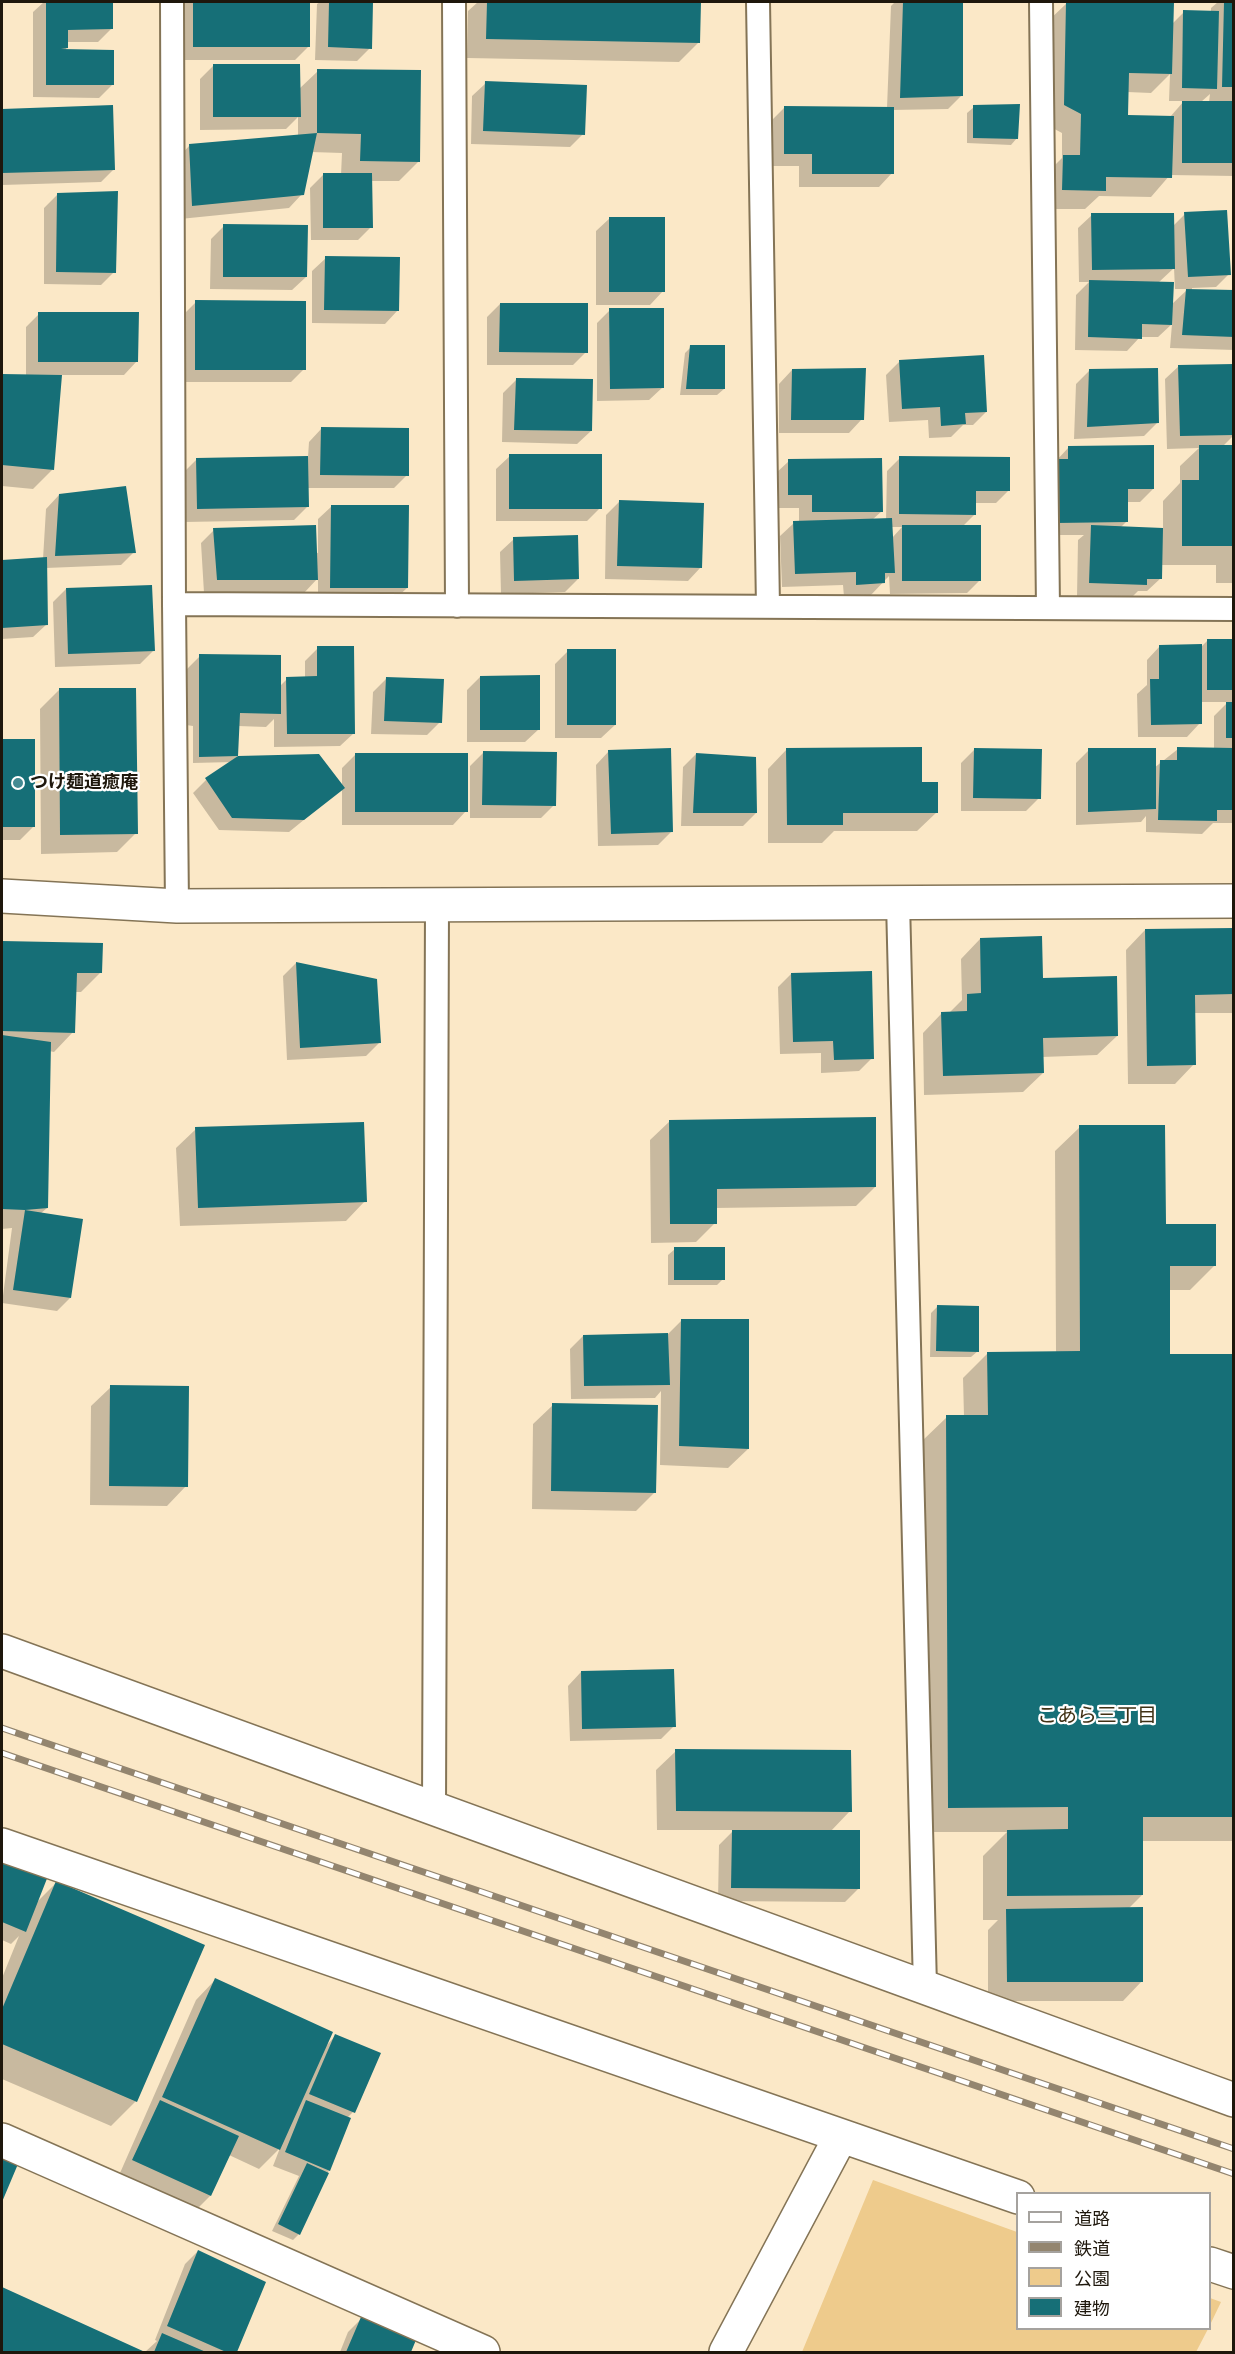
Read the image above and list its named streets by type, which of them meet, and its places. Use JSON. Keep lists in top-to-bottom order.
{
  "districts": ["こあら三丁目"],
  "places": ["つけ麺道癒庵"],
  "legend": [
    "道路",
    "鉄道",
    "公園",
    "建物"
  ]
}
